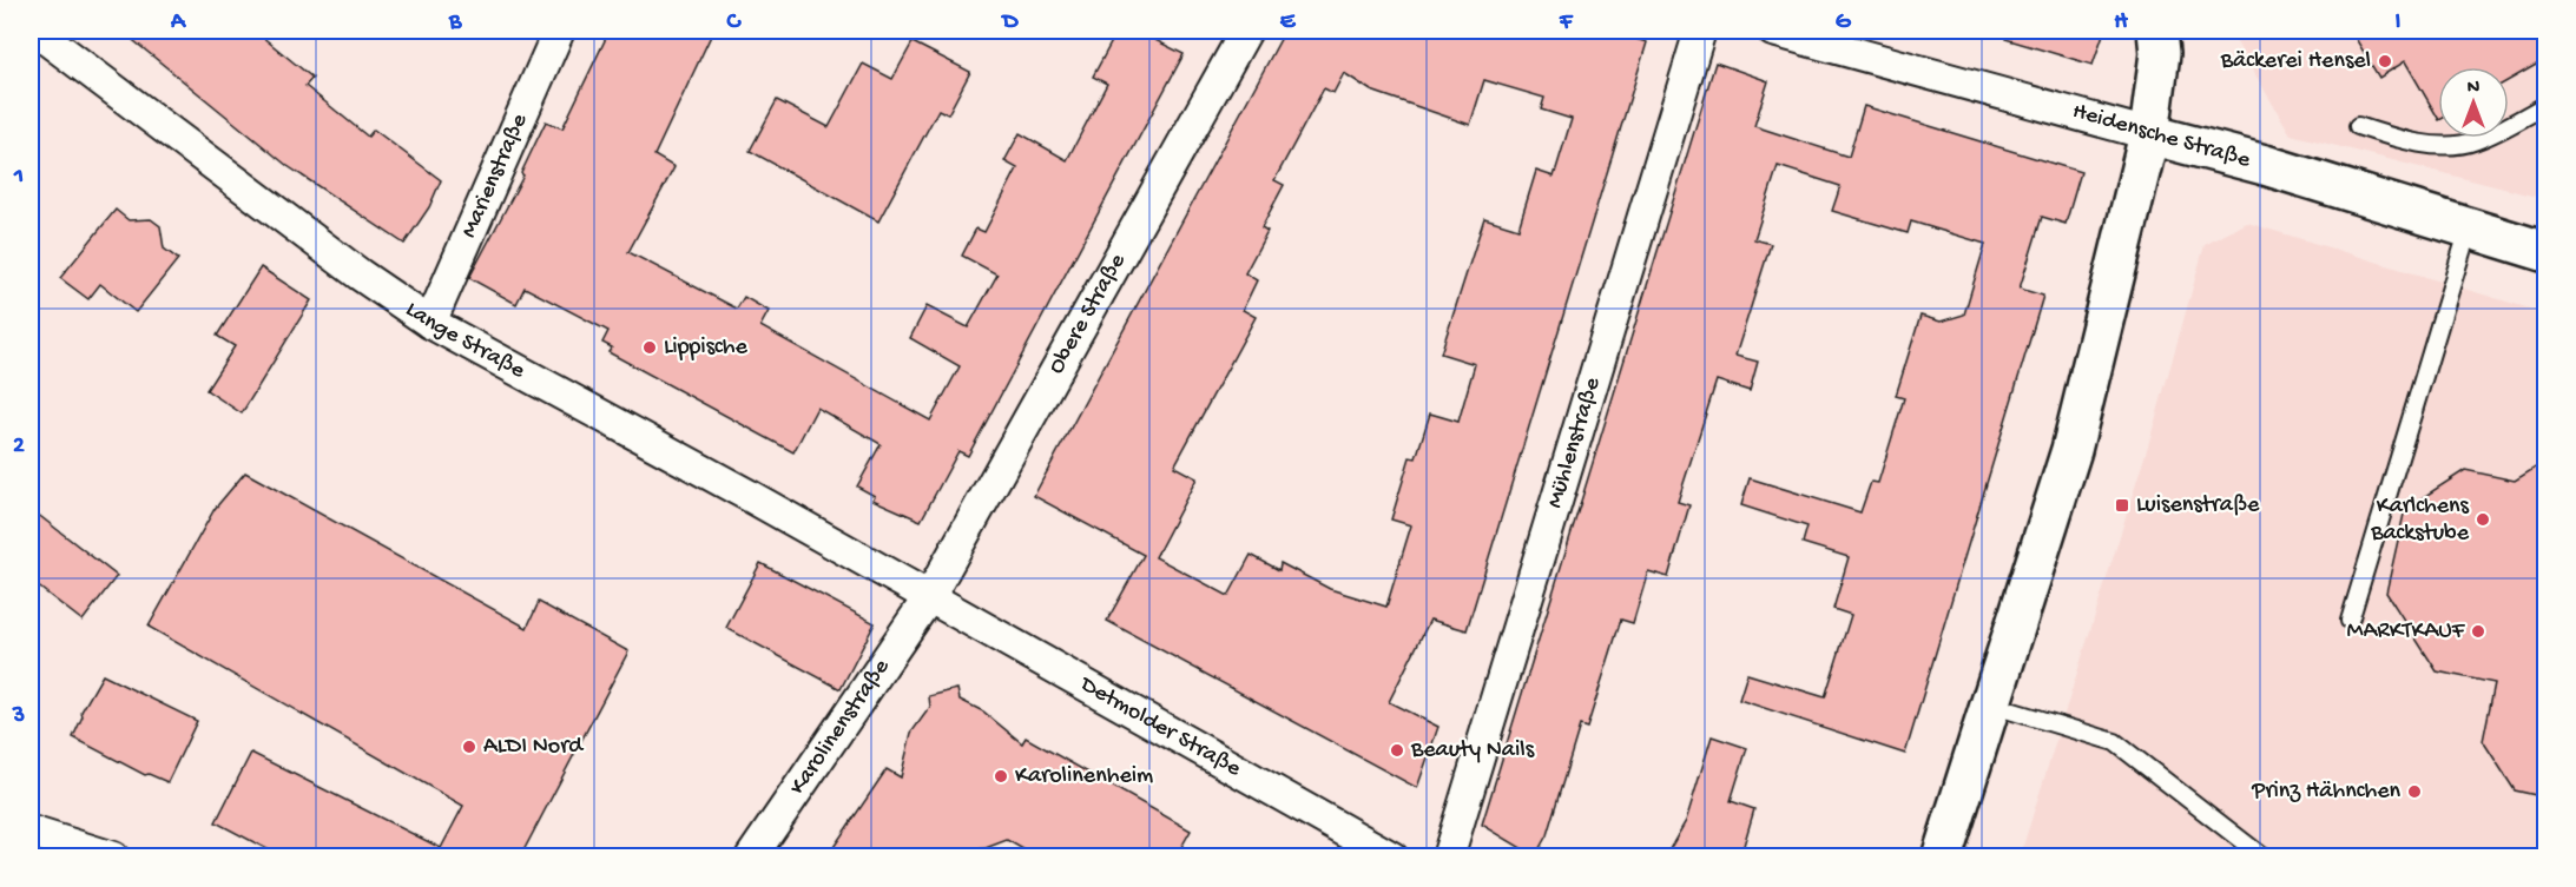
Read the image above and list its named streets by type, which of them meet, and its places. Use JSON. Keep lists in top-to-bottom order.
{
  "streets": {
    "main road": ["Heidensche Straße"],
    "street": [
      "Marienstraße",
      "Obere Straße",
      "Lange Straße",
      "Mühlenstraße",
      "Karolinenstraße",
      "Detmolder Straße"
    ]
  },
  "crossings": [
    ["Marienstraße", "Lange Straße"],
    ["Obere Straße", "Lange Straße"],
    ["Obere Straße", "Karolinenstraße"],
    ["Obere Straße", "Detmolder Straße"],
    ["Lange Straße", "Karolinenstraße"],
    ["Lange Straße", "Detmolder Straße"],
    ["Karolinenstraße", "Detmolder Straße"]
  ],
  "places": {
    "other": [
      "Bäckerei Hensel",
      "Lippische",
      "Karlchens Backstube",
      "MARKTKAUF",
      "ALDI Nord",
      "Beauty Nails",
      "Karolinenheim",
      "Prinz Hähnchen"
    ],
    "transit": ["Luisenstraße"]
  },
  "north": "top",
  "grid": {
    "columns": [
      "A",
      "B",
      "C",
      "D",
      "E",
      "F",
      "G",
      "H",
      "I"
    ],
    "rows": ["1", "2", "3"]
  }
}
